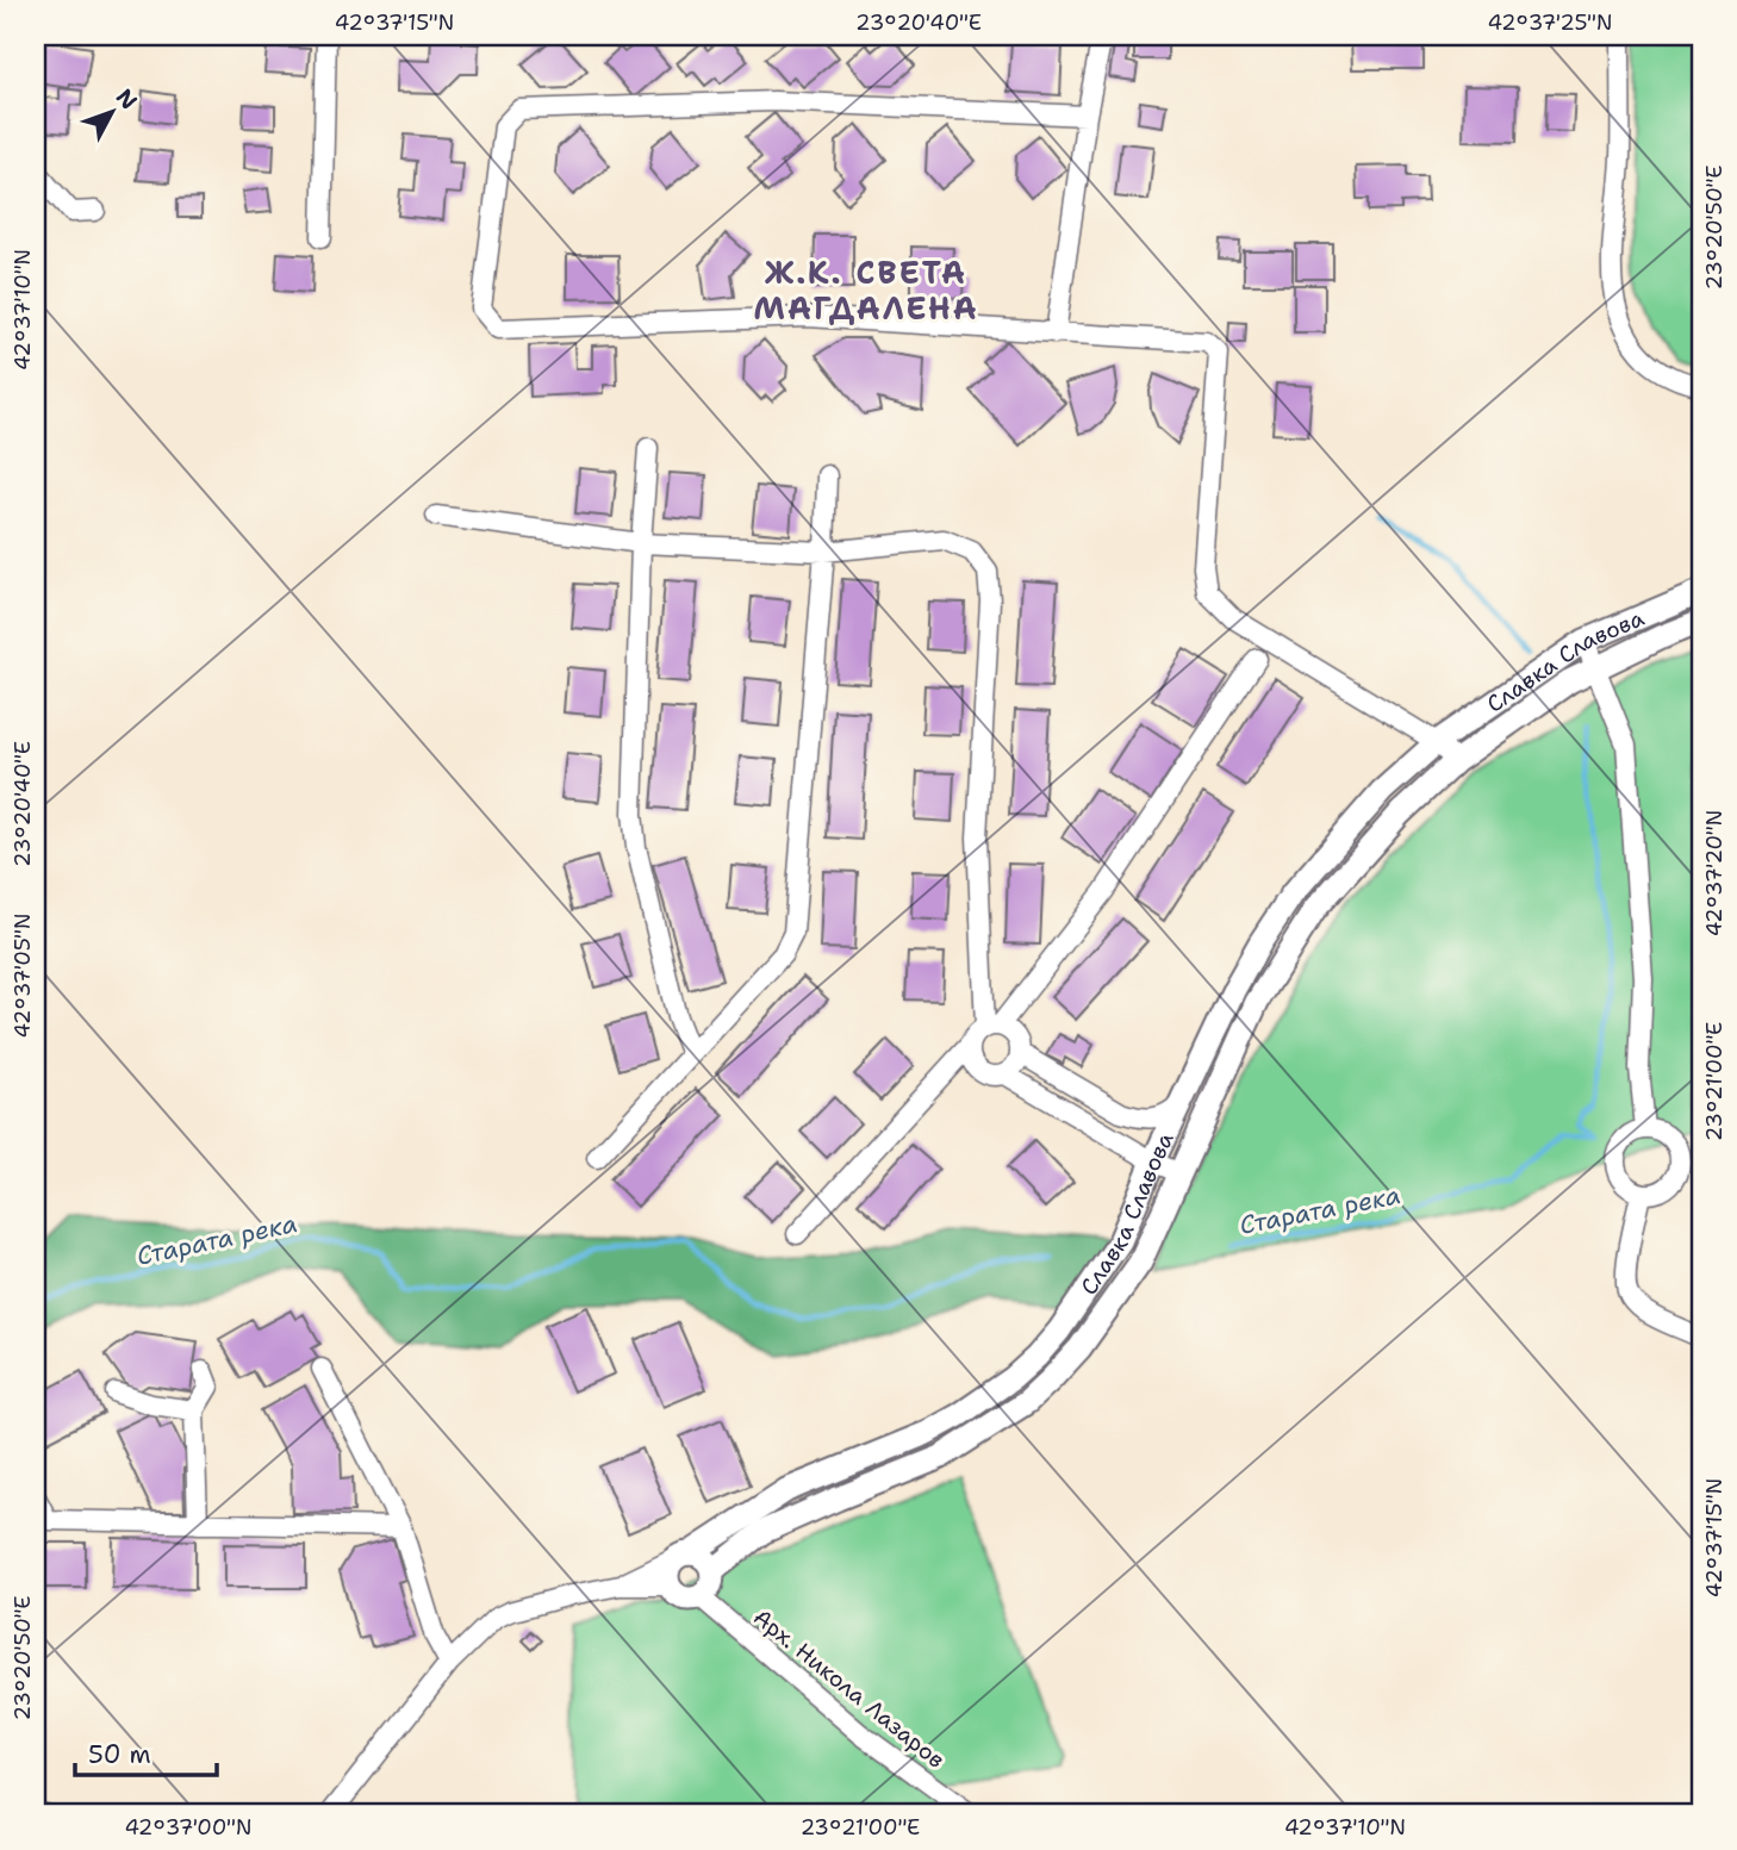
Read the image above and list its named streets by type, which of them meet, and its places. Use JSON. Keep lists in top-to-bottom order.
{
  "streets": {
    "street": ["Славка Славова", "Арх. Никола Лазаров"]
  },
  "crossings": [
    ["Славка Славова", "Арх. Никола Лазаров"]
  ],
  "districts": ["Ж.К. СВЕТА МАГДАЛЕНА"],
  "water": ["Старата река"],
  "scale_bar": "50 m",
  "north": "top right",
  "coordinates": [
    "42°37'15\"N",
    "23°20'40\"E",
    "42°37'25\"N",
    "23°20'50\"E",
    "42°37'10\"N",
    "42°37'20\"N",
    "42°37'05\"N",
    "23°21'00\"E",
    "42°37'00\"N"
  ]
}
